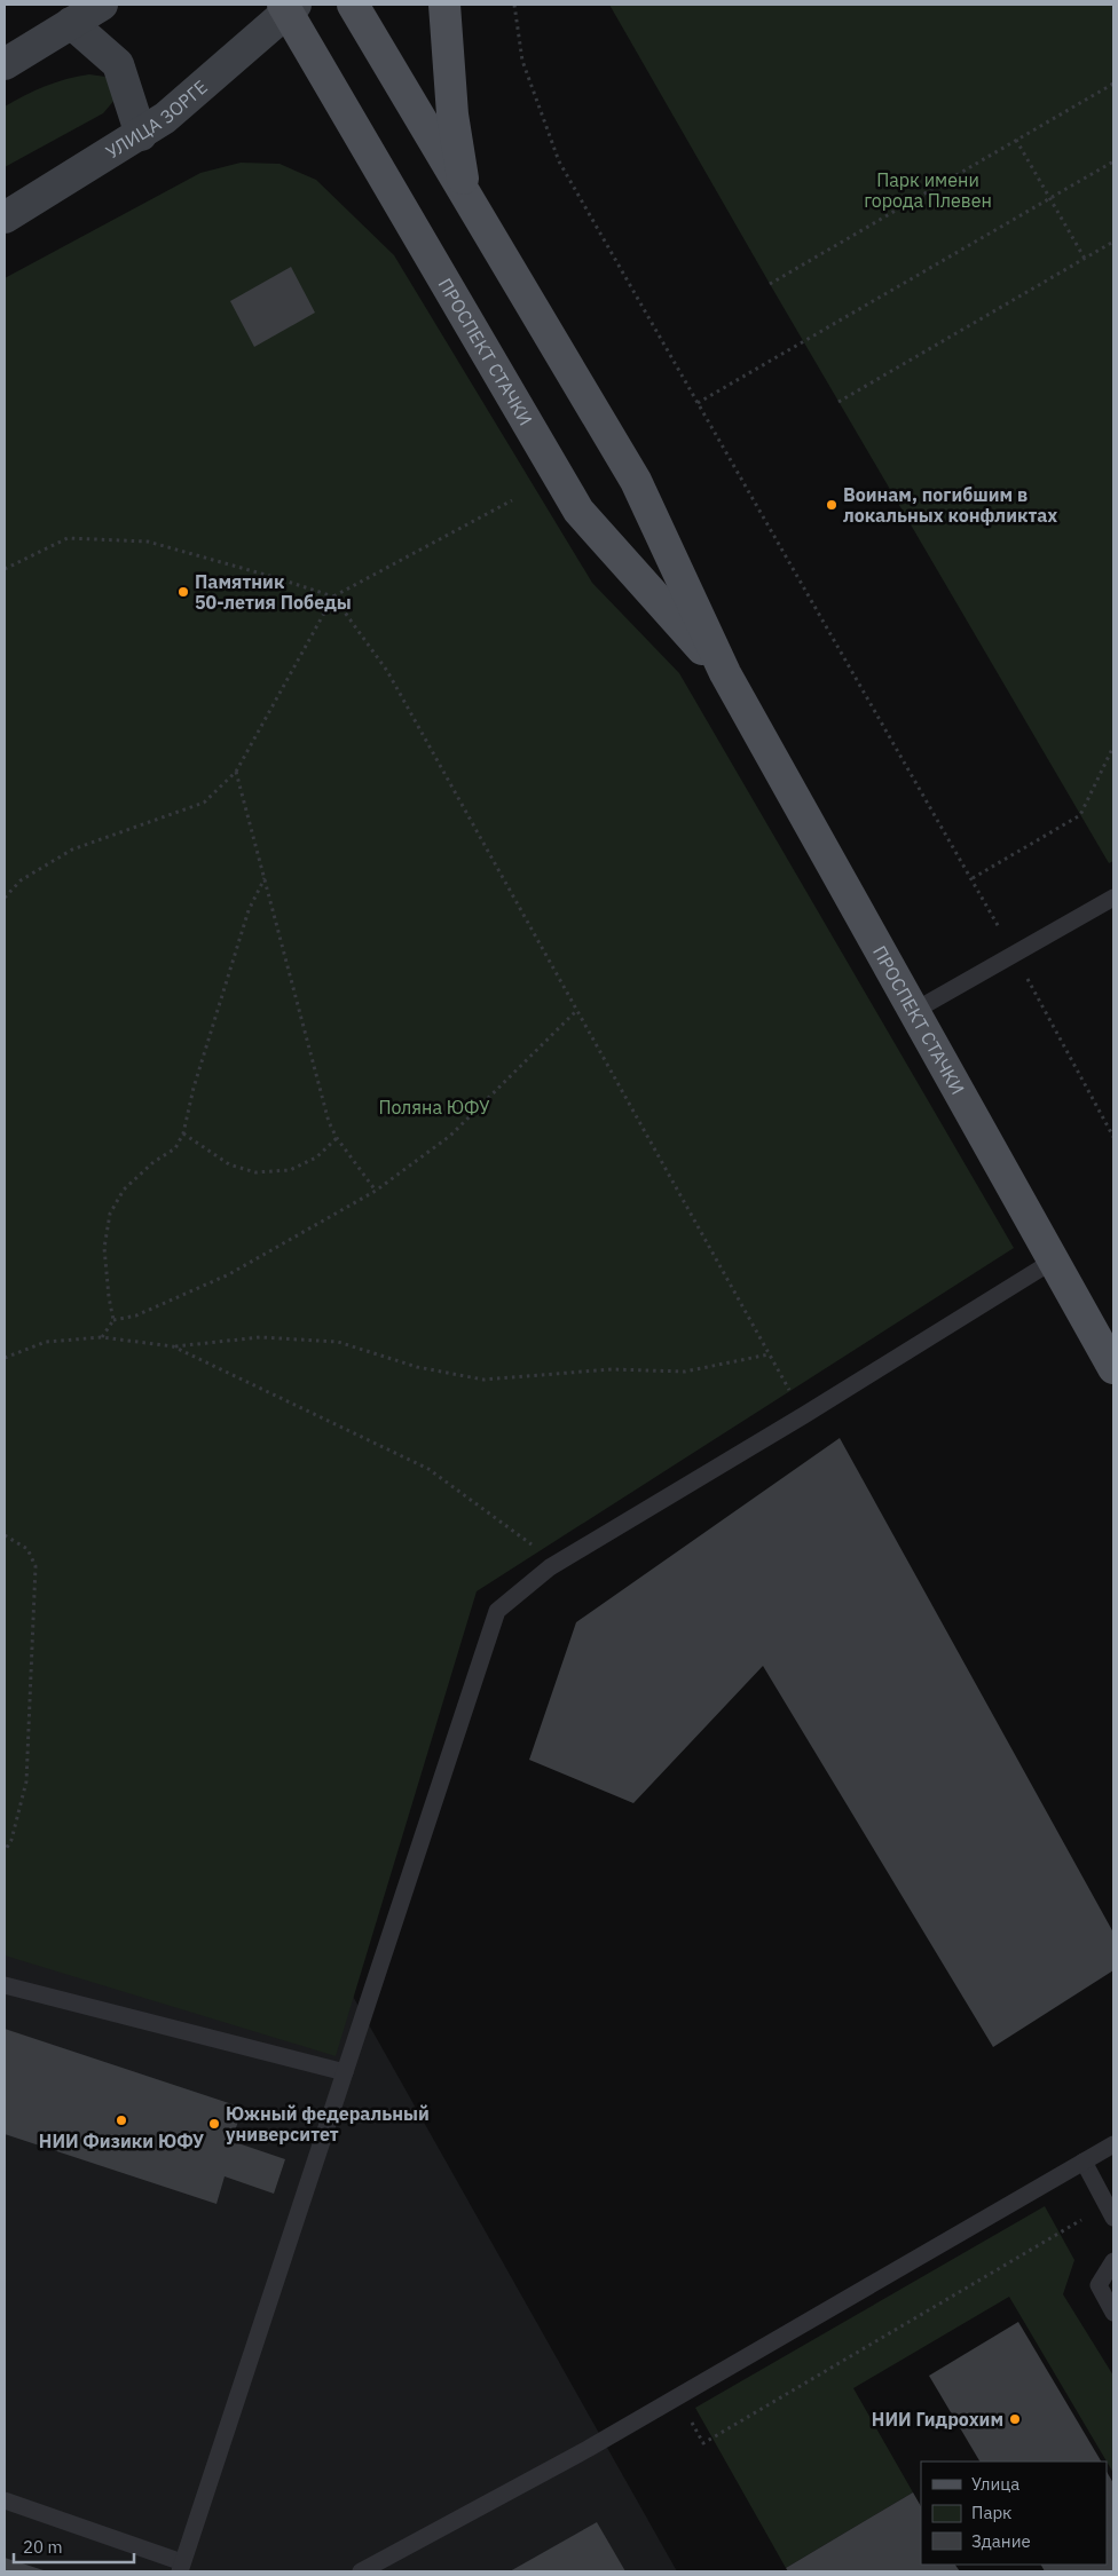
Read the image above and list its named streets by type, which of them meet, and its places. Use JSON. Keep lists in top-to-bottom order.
{
  "streets": {
    "main road": ["УЛИЦА ЗОРГЕ", "ПРОСПЕКТ СТАЧКИ"]
  },
  "crossings": [
    ["УЛИЦА ЗОРГЕ", "ПРОСПЕКТ СТАЧКИ"]
  ],
  "parks": ["Парк имени города Плевен", "Поляна ЮФУ"],
  "places": [
    "Воинам, погибшим в локальных конфликтах",
    "Памятник 50-летия Победы",
    "НИИ Физики ЮФУ",
    "Южный федеральный университет",
    "НИИ Гидрохим"
  ],
  "legend": ["Улица", "Парк", "Здание"],
  "scale_bar": "20 m"
}
